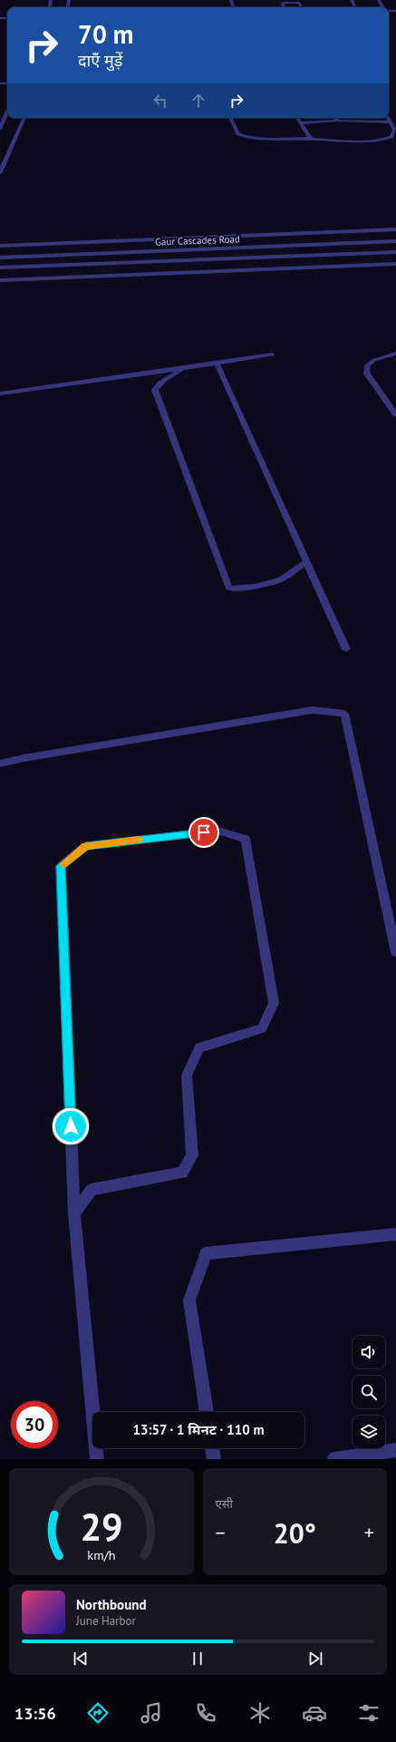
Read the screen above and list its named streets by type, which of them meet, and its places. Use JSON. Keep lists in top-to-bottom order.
{
  "streets": {
    "street": ["Gaur Cascades Road"]
  },
  "page": {
    "turn": ["70 m", "दाएँ मुड़ें"],
    "limit": "30",
    "trip": "13:57 · 1 मिनट · 110 m",
    "tile": "एसी",
    "heat": ["−", "20°", "+"],
    "song": ["Northbound", "June Harbor"],
    "tabs": "13:56",
    "gauge": ["29", "km/h"]
  }
}
